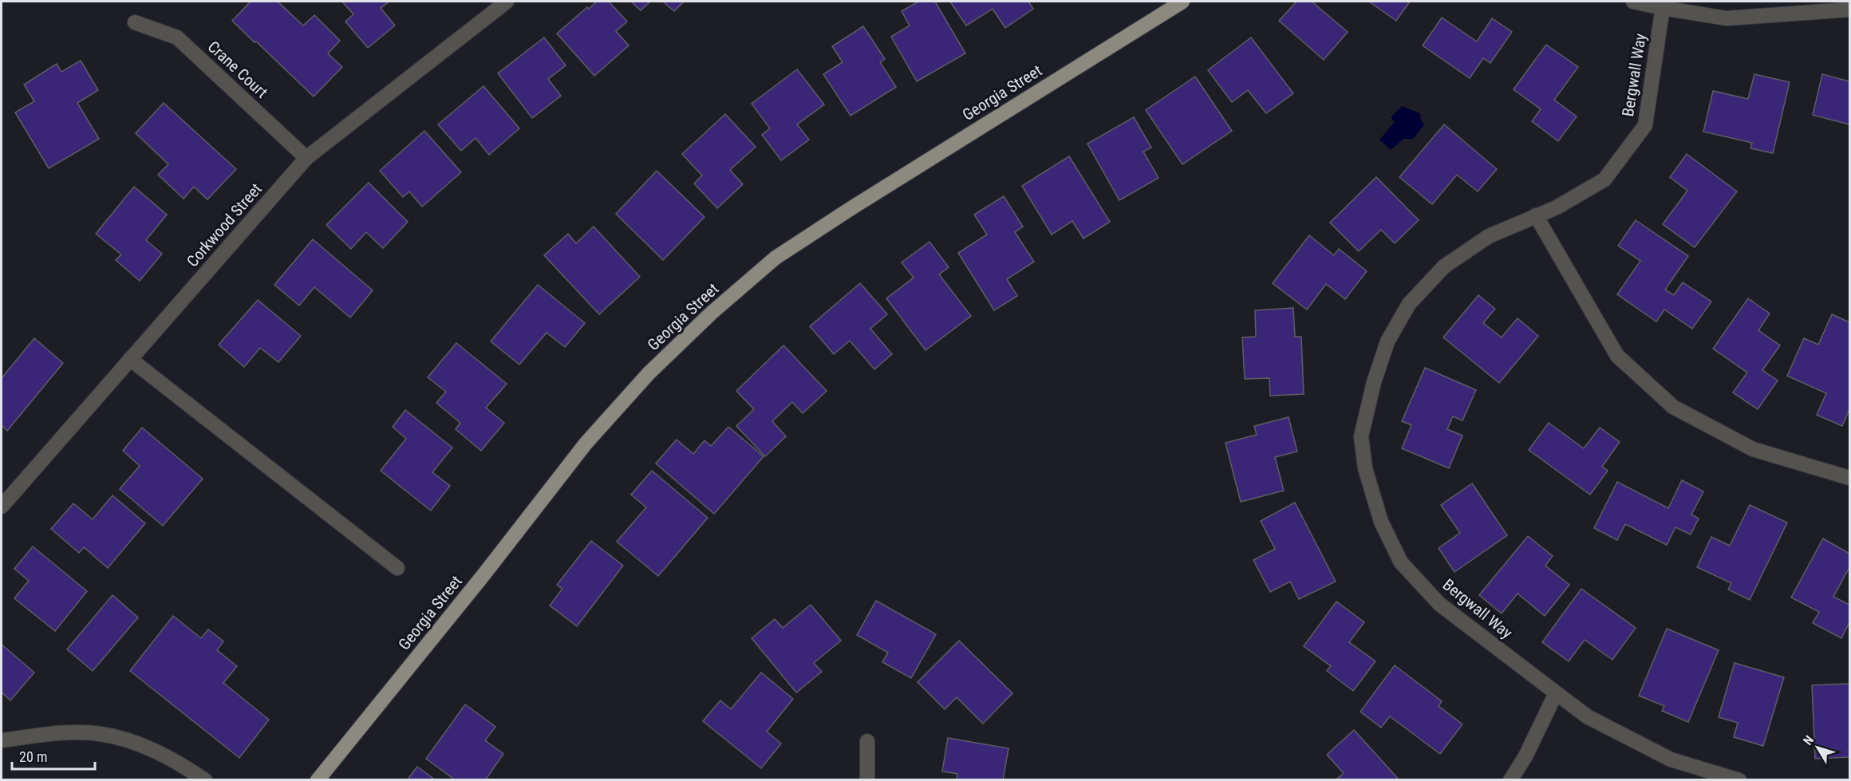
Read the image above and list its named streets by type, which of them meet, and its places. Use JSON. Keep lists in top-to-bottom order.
{
  "streets": {
    "main road": ["Georgia Street"],
    "street": ["Crane Court", "Bergwall Way", "Corkwood Street"]
  },
  "crossings": [
    ["Crane Court", "Corkwood Street"]
  ],
  "scale_bar": "20 m",
  "north": "top left"
}
